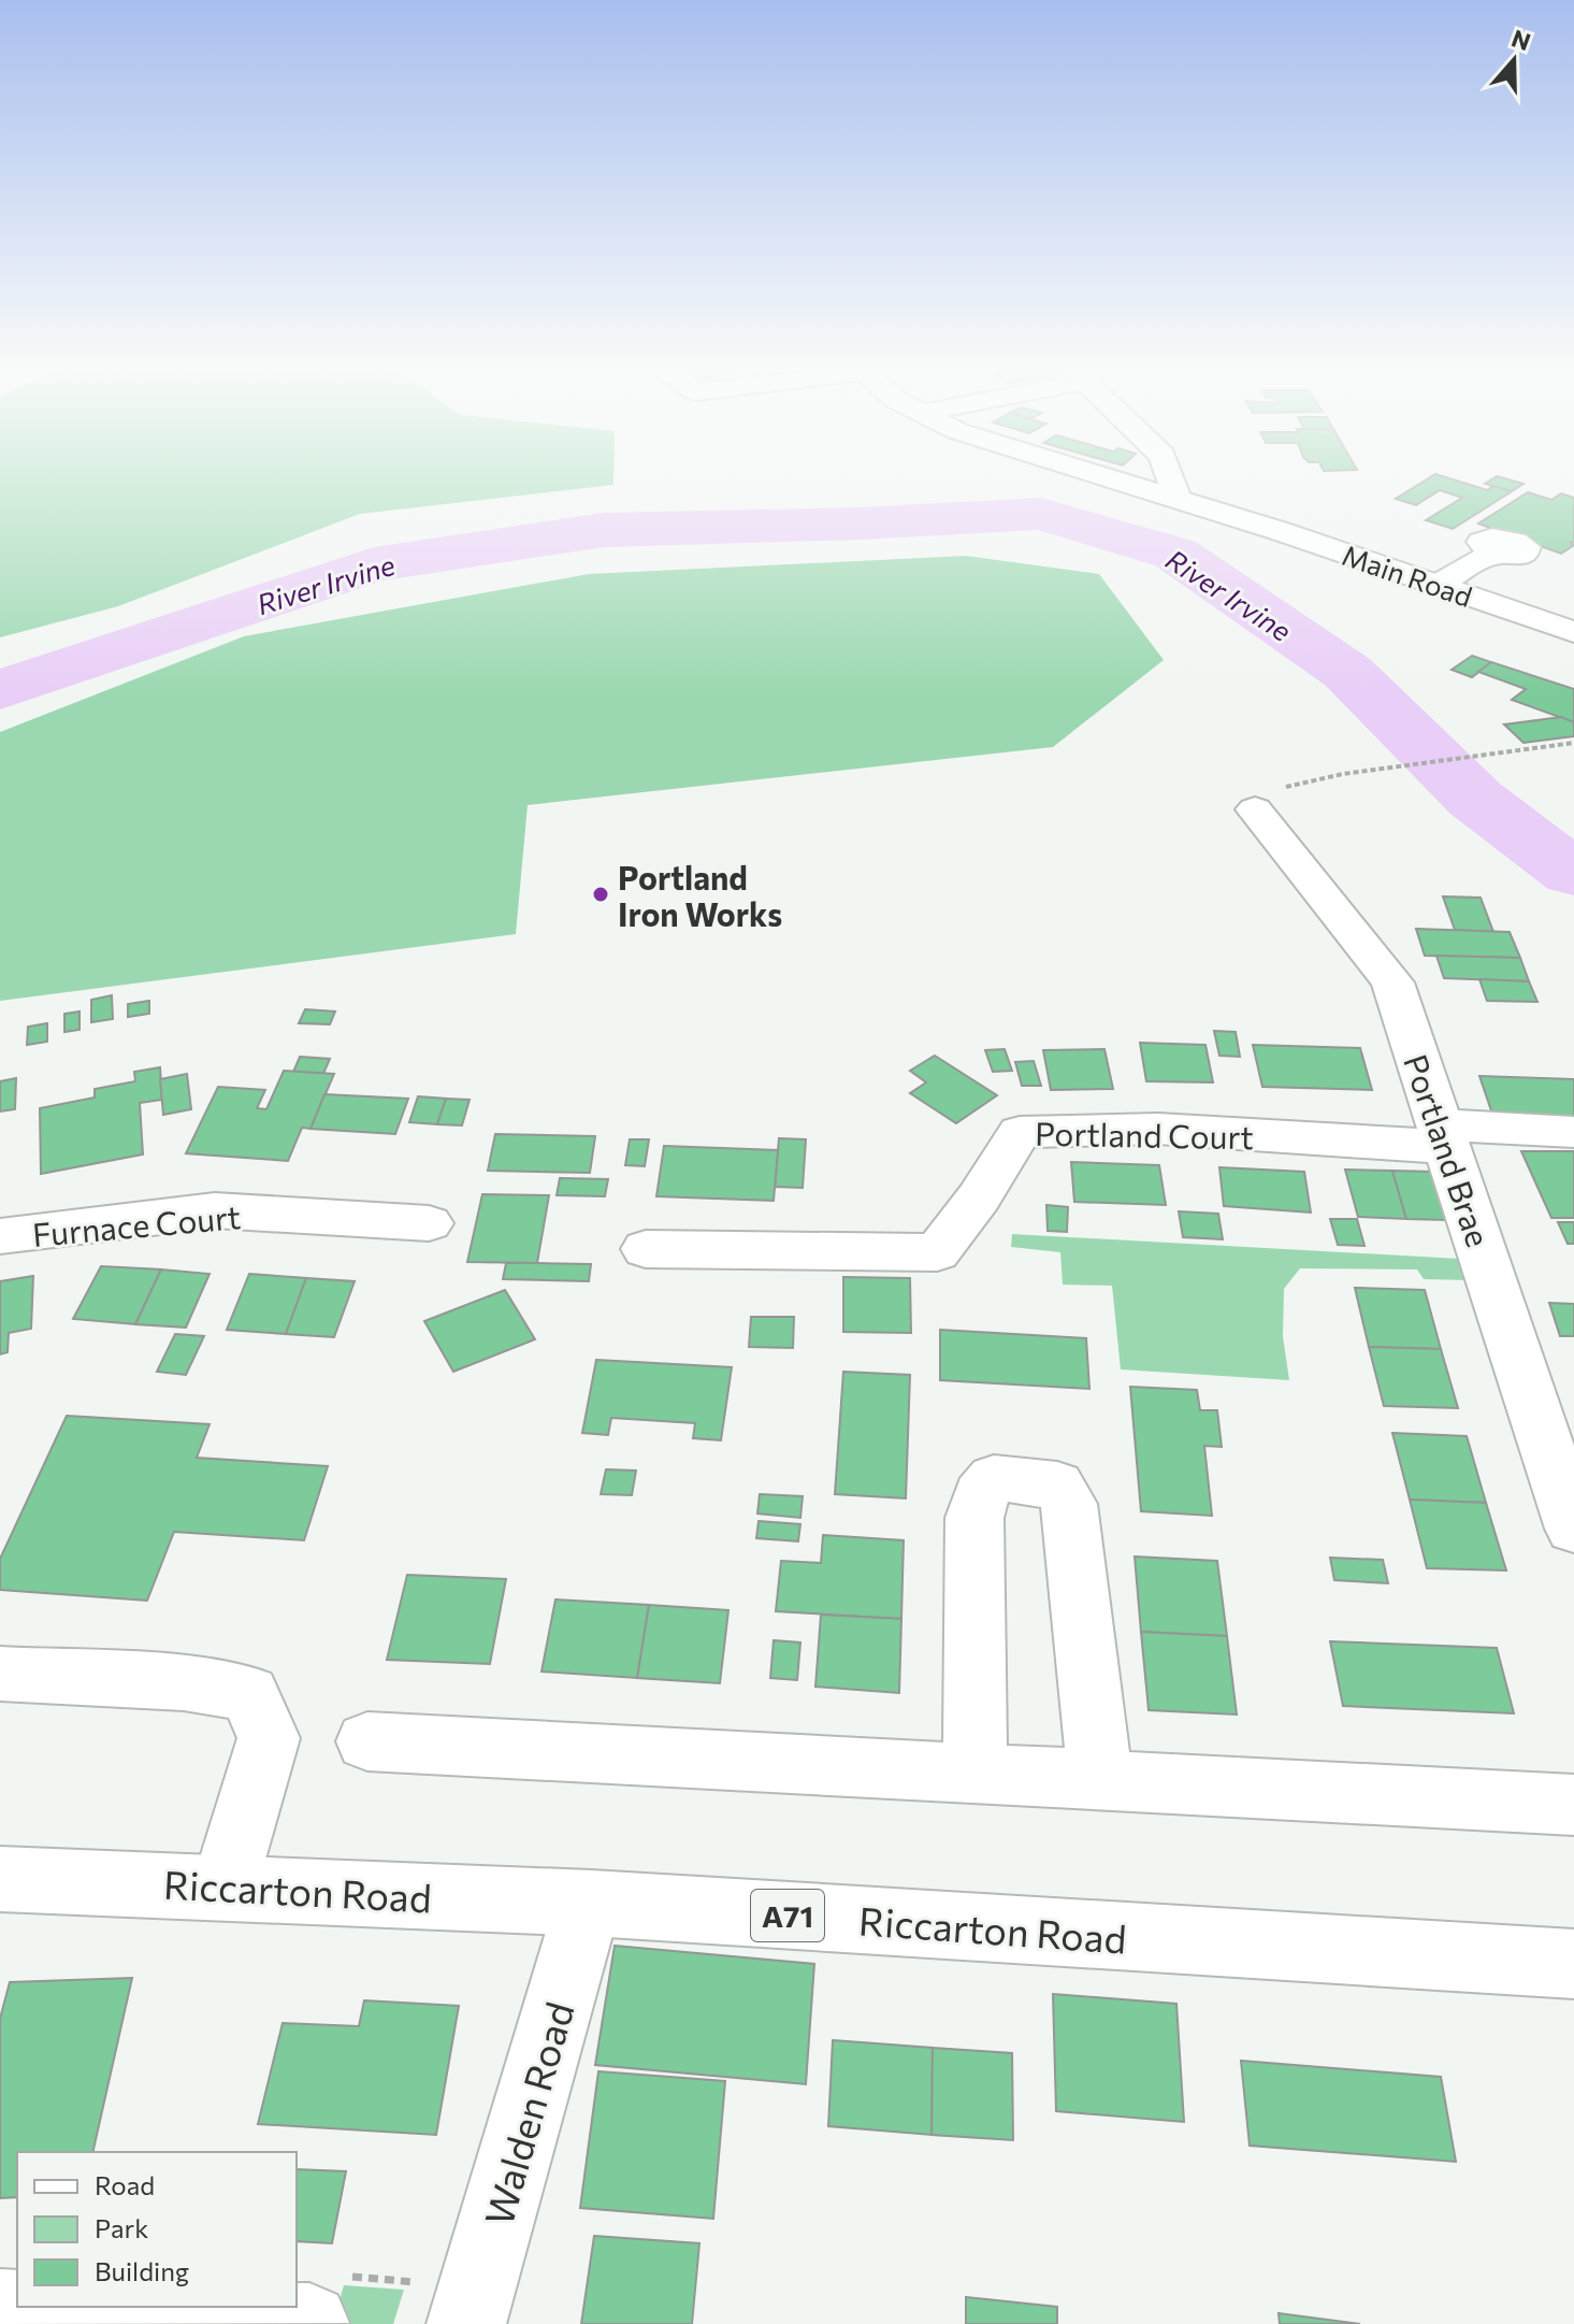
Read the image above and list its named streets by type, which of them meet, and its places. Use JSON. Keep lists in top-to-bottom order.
{
  "streets": {
    "street": [
      "Main Road",
      "Portland Court",
      "Portland Brae",
      "Furnace Court",
      "Riccarton Road",
      "A71",
      "Walden Road"
    ]
  },
  "crossings": [
    ["Portland Court", "Portland Brae"],
    ["Riccarton Road", "Walden Road"]
  ],
  "water": ["River Irvine"],
  "places": ["Portland Iron Works"],
  "legend": ["Road", "Park", "Building"],
  "north": "top"
}
